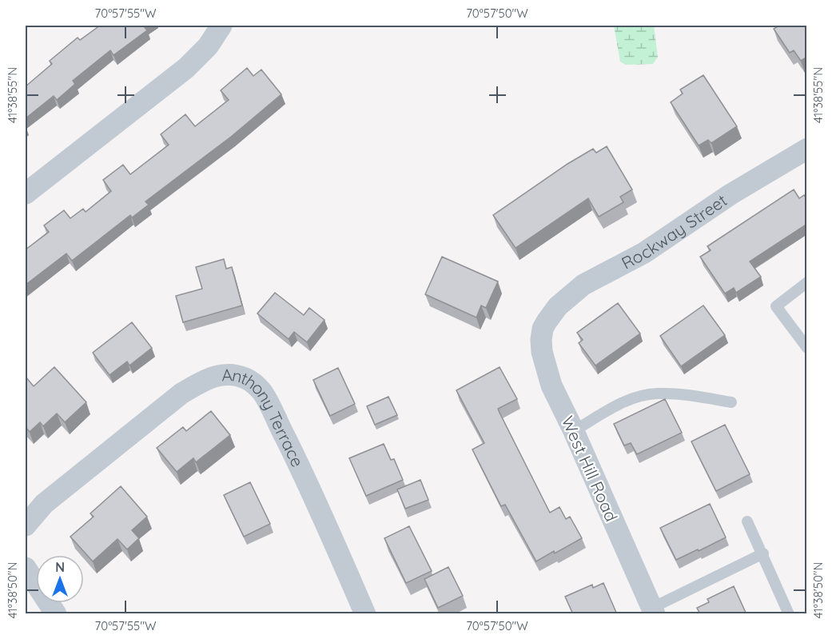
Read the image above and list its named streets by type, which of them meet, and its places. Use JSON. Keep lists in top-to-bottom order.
{
  "streets": {
    "street": ["Rockway Street", "Anthony Terrace", "West Hill Road"]
  },
  "crossings": [
    ["Rockway Street", "West Hill Road"]
  ],
  "north": "top",
  "coordinates": [
    "70°57'55\"W",
    "70°57'50\"W",
    "41°38'55\"N",
    "41°38'50\"N"
  ]
}
